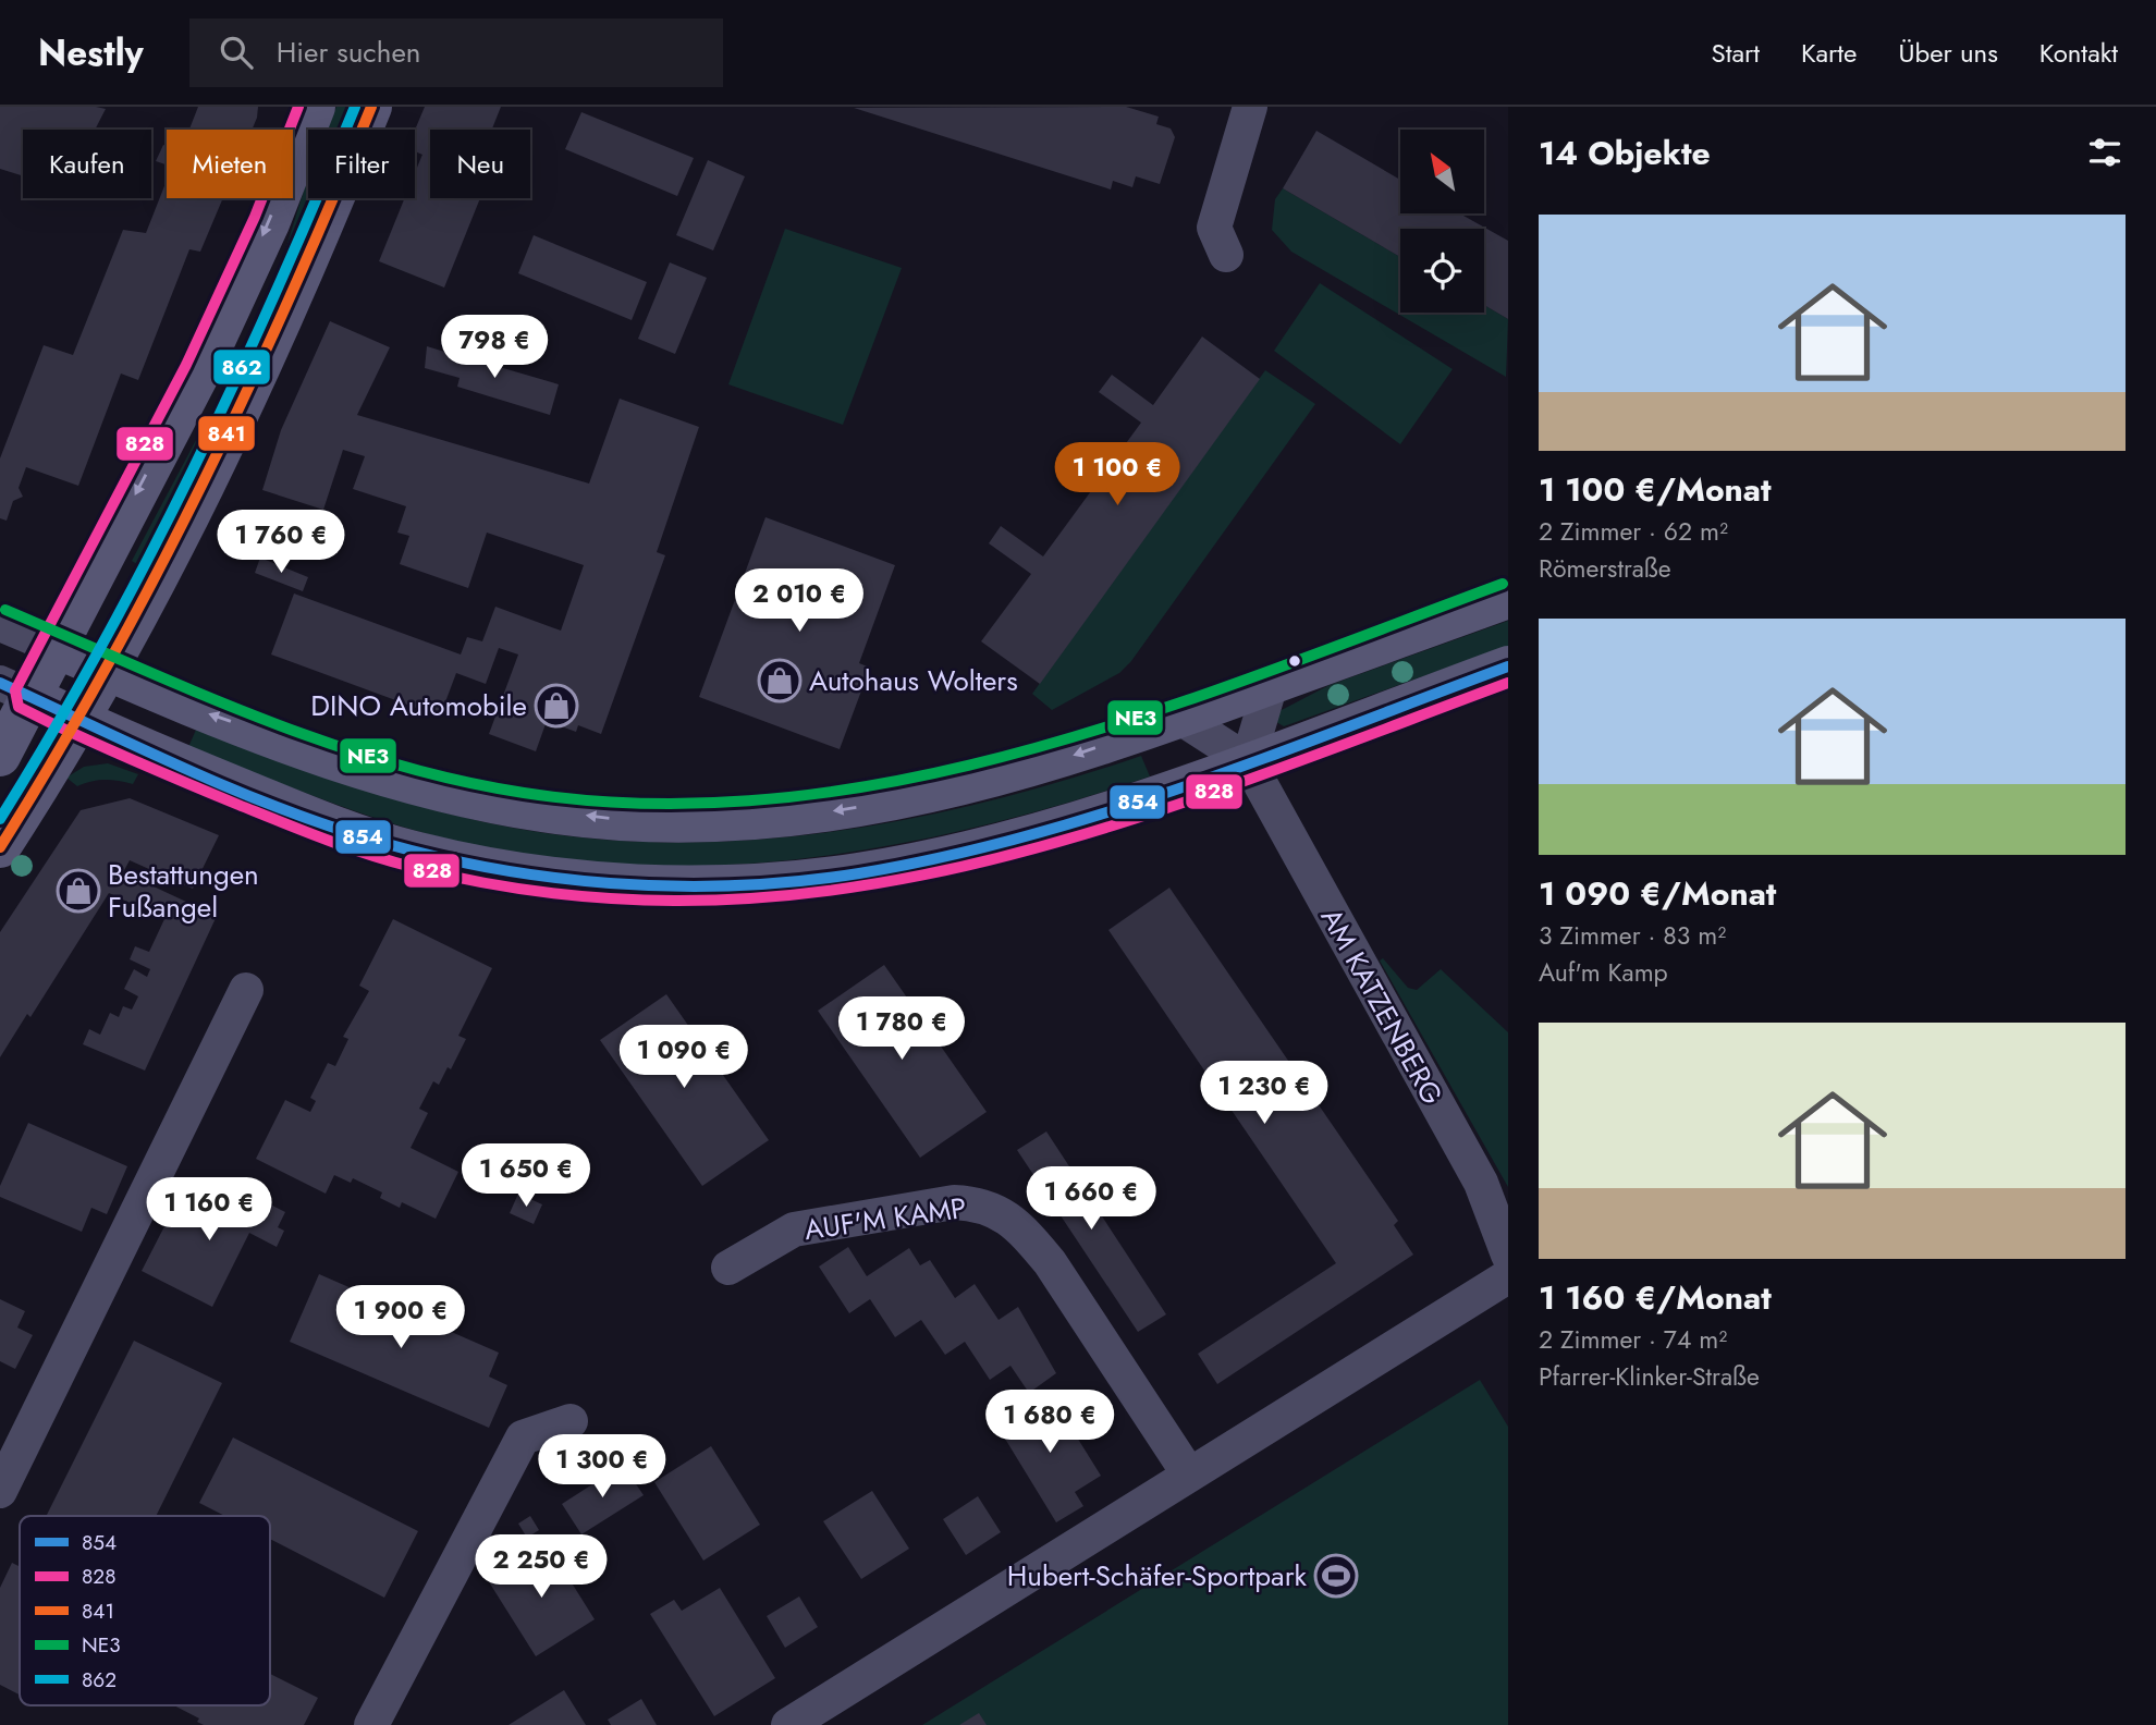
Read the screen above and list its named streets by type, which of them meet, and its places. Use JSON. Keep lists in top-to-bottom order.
{
  "streets": {
    "street": ["AM KATZENBERG", "AUF'M KAMP"]
  },
  "places": {
    "shop": ["Autohaus Wolters", "DINO Automobile", "Bestattungen Fußangel"],
    "sports": ["Hubert-Schäfer-Sportpark"]
  },
  "lines": [
    "transit line 828",
    "transit line 841",
    "transit line 862",
    "transit line NE3",
    "transit line 854"
  ],
  "legend": [
    "854",
    "828",
    "841",
    "NE3",
    "862"
  ],
  "north": "top left",
  "page": {
    "header": "Nestly",
    "search": "Hier suchen",
    "nav": [
      "Start",
      "Karte",
      "Über uns",
      "Kontakt"
    ],
    "heading": "14 Objekte",
    "chip": [
      "Kaufen",
      "Mieten",
      "Filter",
      "Neu"
    ],
    "list": [
      {
        "name": "1 100 €/Monat",
        "note": "2 Zimmer · 62 m² · Römerstraße"
      },
      {
        "name": "1 090 €/Monat",
        "note": "3 Zimmer · 83 m² · Auf'm Kamp"
      },
      {
        "name": "1 160 €/Monat",
        "note": "2 Zimmer · 74 m² · Pfarrer-Klinker-Straße"
      }
    ],
    "price": [
      "798 €",
      "1 100 €",
      "1 760 €",
      "2 010 €",
      "1 780 €",
      "1 090 €",
      "1 230 €",
      "1 650 €",
      "1 660 €",
      "1 160 €",
      "1 900 €",
      "1 680 €",
      "1 300 €",
      "2 250 €"
    ]
  }
}
